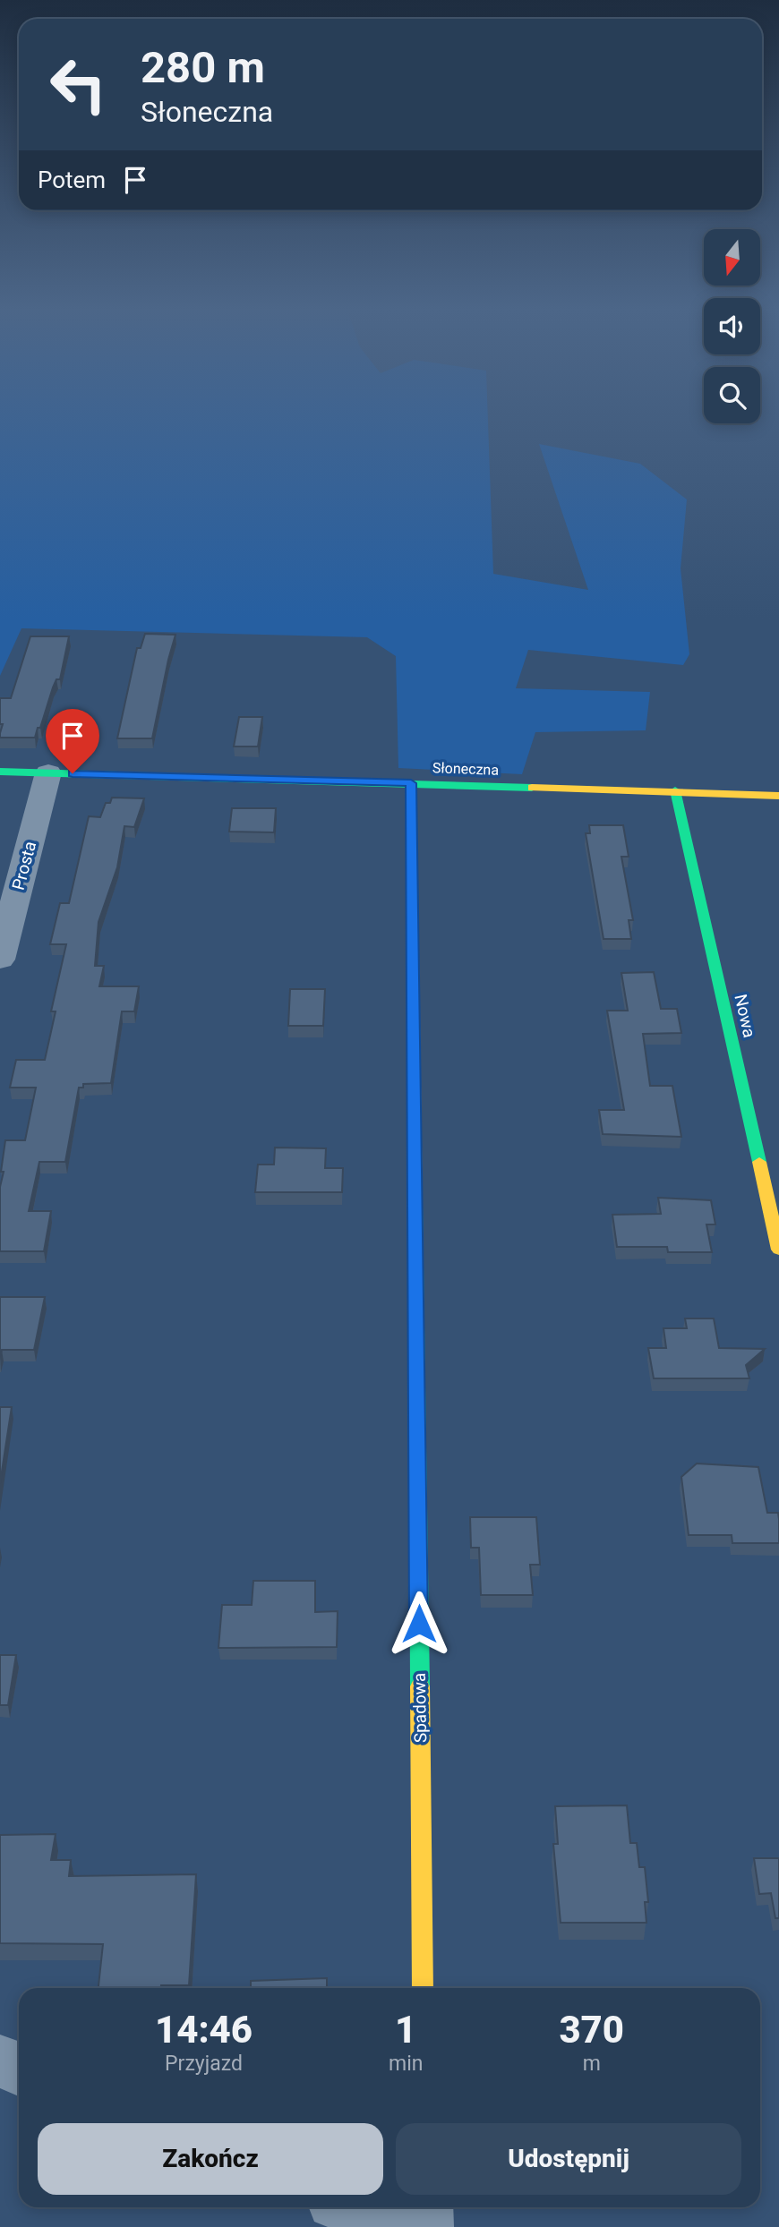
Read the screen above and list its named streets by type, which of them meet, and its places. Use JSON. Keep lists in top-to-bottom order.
{
  "streets": {
    "street": [
      "Słoneczna",
      "Prosta",
      "Nowa",
      "Spadowa"
    ]
  },
  "crossings": [
    ["Słoneczna", "Prosta"],
    ["Słoneczna", "Nowa"],
    ["Słoneczna", "Spadowa"]
  ],
  "north": "bottom",
  "page": {
    "turn": ["280 m", "Słoneczna"],
    "then": "Potem",
    "eta": [
      "14:46",
      "Przyjazd",
      "1",
      "min",
      "370",
      "m"
    ],
    "buttons": ["Zakończ", "Udostępnij"]
  }
}
